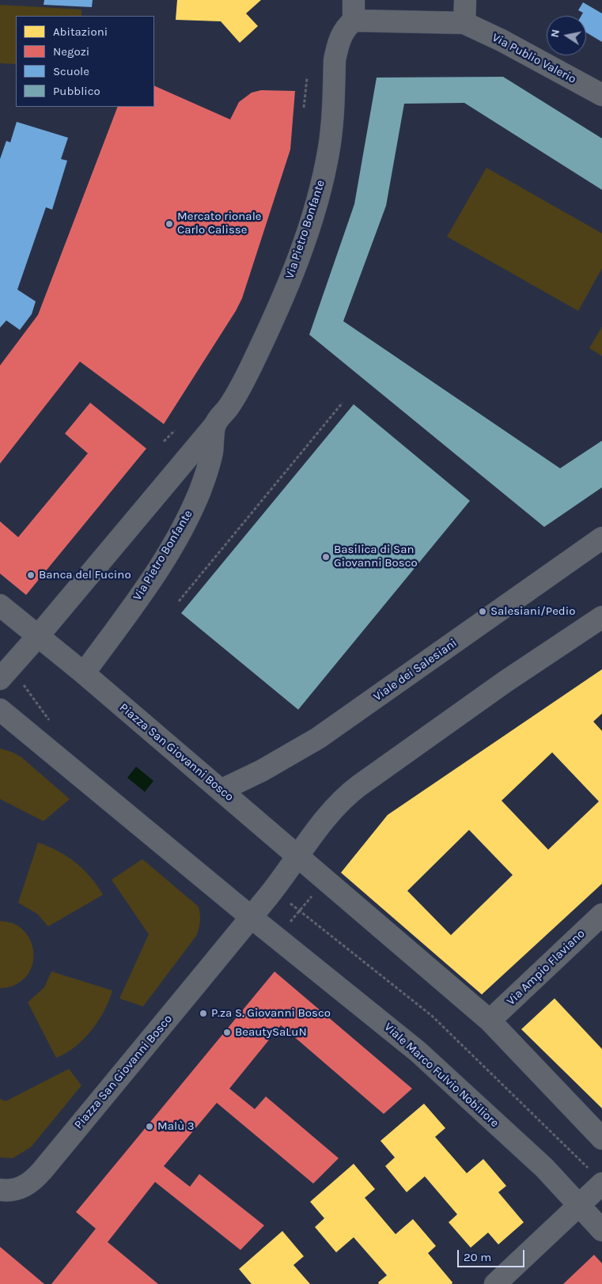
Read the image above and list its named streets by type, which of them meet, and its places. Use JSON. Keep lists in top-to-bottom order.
{
  "streets": {
    "street": [
      "Via Publio Valerio",
      "Via Pietro Bonfante",
      "Viale dei Salesiani",
      "Piazza San Giovanni Bosco",
      "Via Ampio Flaviano",
      "Viale Marco Fulvio Nobiliore"
    ]
  },
  "crossings": [
    ["Via Pietro Bonfante", "Piazza San Giovanni Bosco"],
    ["Viale dei Salesiani", "Piazza San Giovanni Bosco"],
    ["Piazza San Giovanni Bosco", "Viale Marco Fulvio Nobiliore"]
  ],
  "places": [
    "Mercato rionale Carlo Calisse",
    "Basilica di San Giovanni Bosco",
    "Banca del Fucino",
    "Salesiani/Pedio",
    "P.za S. Giovanni Bosco",
    "BeautySaLuN",
    "Malù 3"
  ],
  "legend": [
    "Abitazioni",
    "Negozi",
    "Scuole",
    "Pubblico"
  ],
  "scale_bar": "20 m",
  "north": "left"
}
